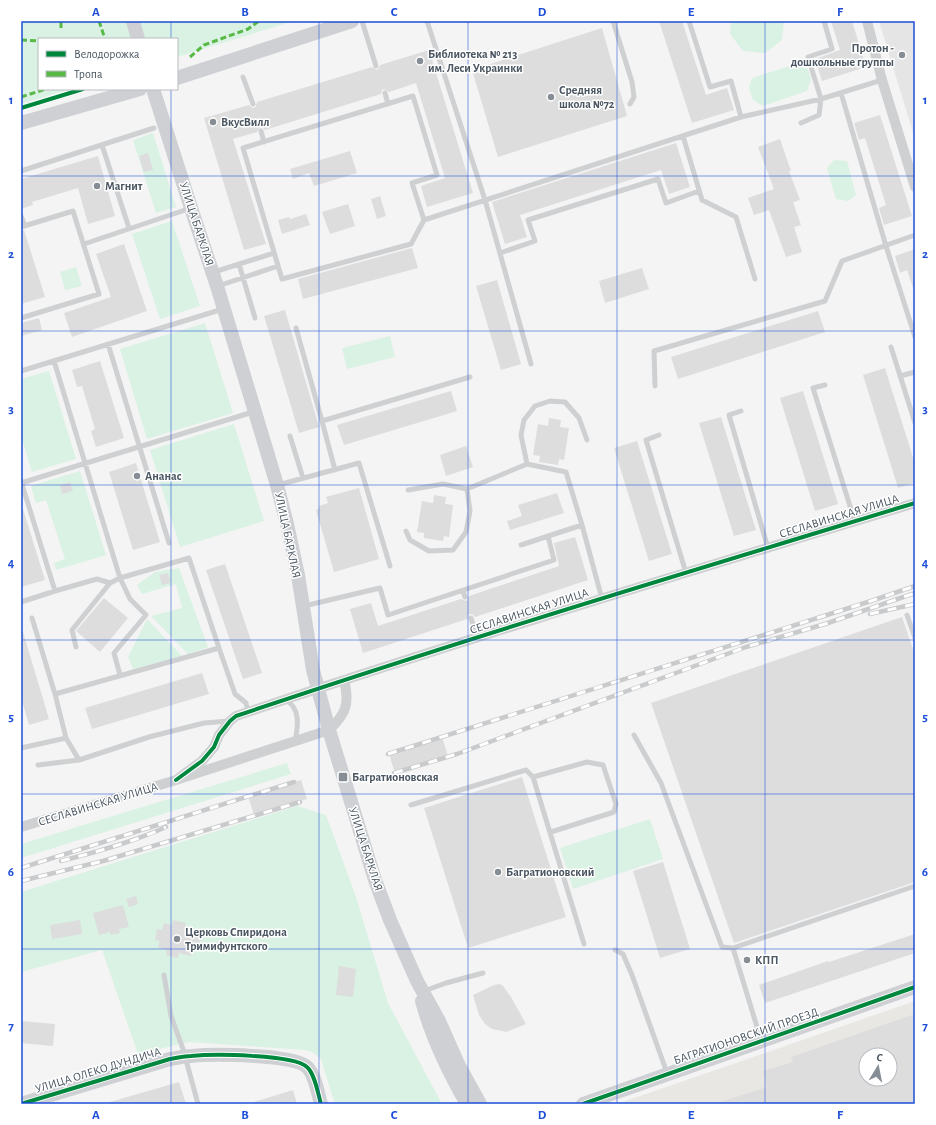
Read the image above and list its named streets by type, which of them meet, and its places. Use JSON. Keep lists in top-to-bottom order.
{
  "streets": {
    "main road": ["УЛИЦА БАРКЛАЯ", "БАГРАТИОНОВСКИЙ ПРОЕЗД", "УЛИЦА ОЛЕКО ДУНДИЧА"],
    "street": ["СЕСЛАВИНСКАЯ УЛИЦА"]
  },
  "crossings": [
    ["УЛИЦА БАРКЛАЯ", "СЕСЛАВИНСКАЯ УЛИЦА"]
  ],
  "places": {
    "other": [
      "Протон - дошкольные группы",
      "Библиотека № 213 им. Леси Украинки",
      "Средняя школа №72",
      "ВкусВилл",
      "Магнит",
      "Ананас",
      "Багратионовский",
      "Церковь Спиридона Тримифунтского",
      "КПП"
    ],
    "transit": ["Багратионовская"]
  },
  "legend": ["Велодорожка", "Тропа"],
  "north": "top",
  "grid": {
    "columns": [
      "A",
      "B",
      "C",
      "D",
      "E",
      "F"
    ],
    "rows": [
      "1",
      "2",
      "3",
      "4",
      "5",
      "6",
      "7"
    ]
  }
}
